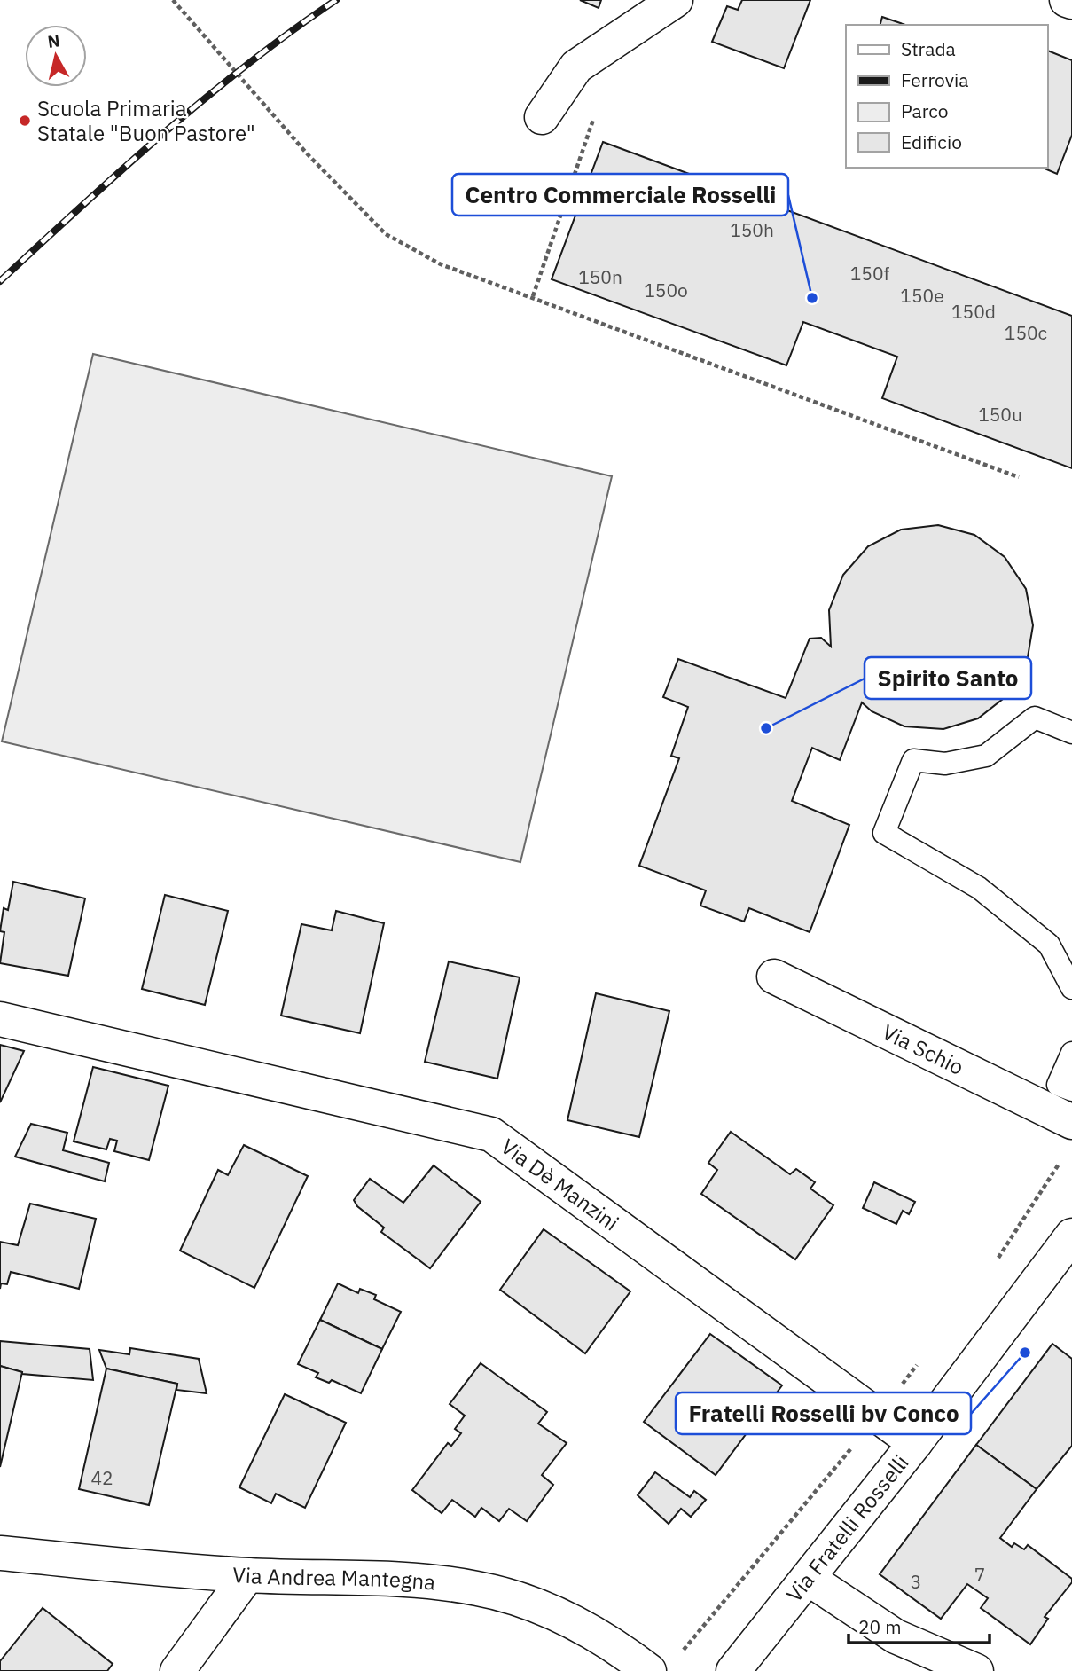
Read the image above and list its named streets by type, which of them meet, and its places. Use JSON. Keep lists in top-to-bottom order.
{
  "streets": {
    "street": [
      "Via Schio",
      "Via Dè Manzini",
      "Via Fratelli Rosselli",
      "Via Andrea Mantegna"
    ]
  },
  "crossings": [
    ["Via Dè Manzini", "Via Fratelli Rosselli"]
  ],
  "places": [
    "Scuola Primaria Statale \"Buon Pastore\"",
    "Centro Commerciale Rosselli",
    "Spirito Santo",
    "Fratelli Rosselli bv Conco"
  ],
  "house_numbers": [
    "150h",
    "150f",
    "150n",
    "150o",
    "150e",
    "150d",
    "150c",
    "150u",
    "42",
    "7",
    "3"
  ],
  "legend": [
    "Strada",
    "Ferrovia",
    "Parco",
    "Edificio"
  ],
  "scale_bar": "20 m",
  "north": "top"
}
